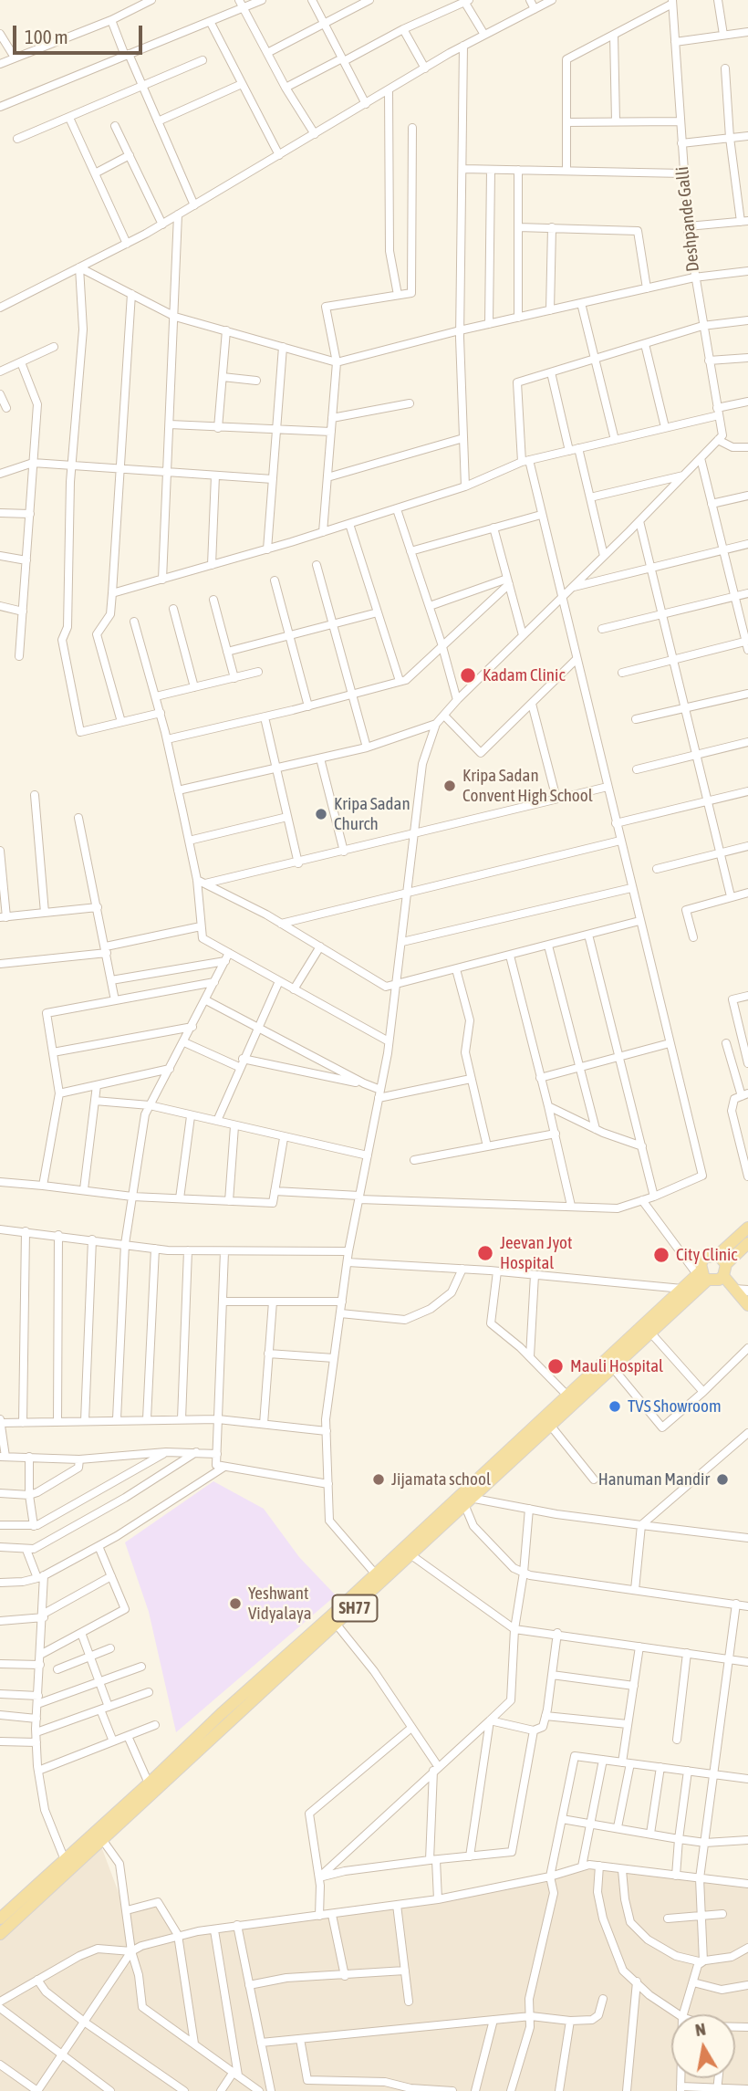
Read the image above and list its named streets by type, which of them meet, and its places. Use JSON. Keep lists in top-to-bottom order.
{
  "streets": {
    "main road": ["SH77"],
    "street": ["Deshpande Galli"]
  },
  "places": [
    "Kadam Clinic",
    "Kripa Sadan Convent High School",
    "Kripa Sadan Church",
    "Jeevan Jyot Hospital",
    "City Clinic",
    "Mauli Hospital",
    "TVS Showroom",
    "Jijamata school",
    "Hanuman Mandir",
    "Yeshwant Vidyalaya"
  ],
  "scale_bar": "100 m",
  "north": "top"
}
